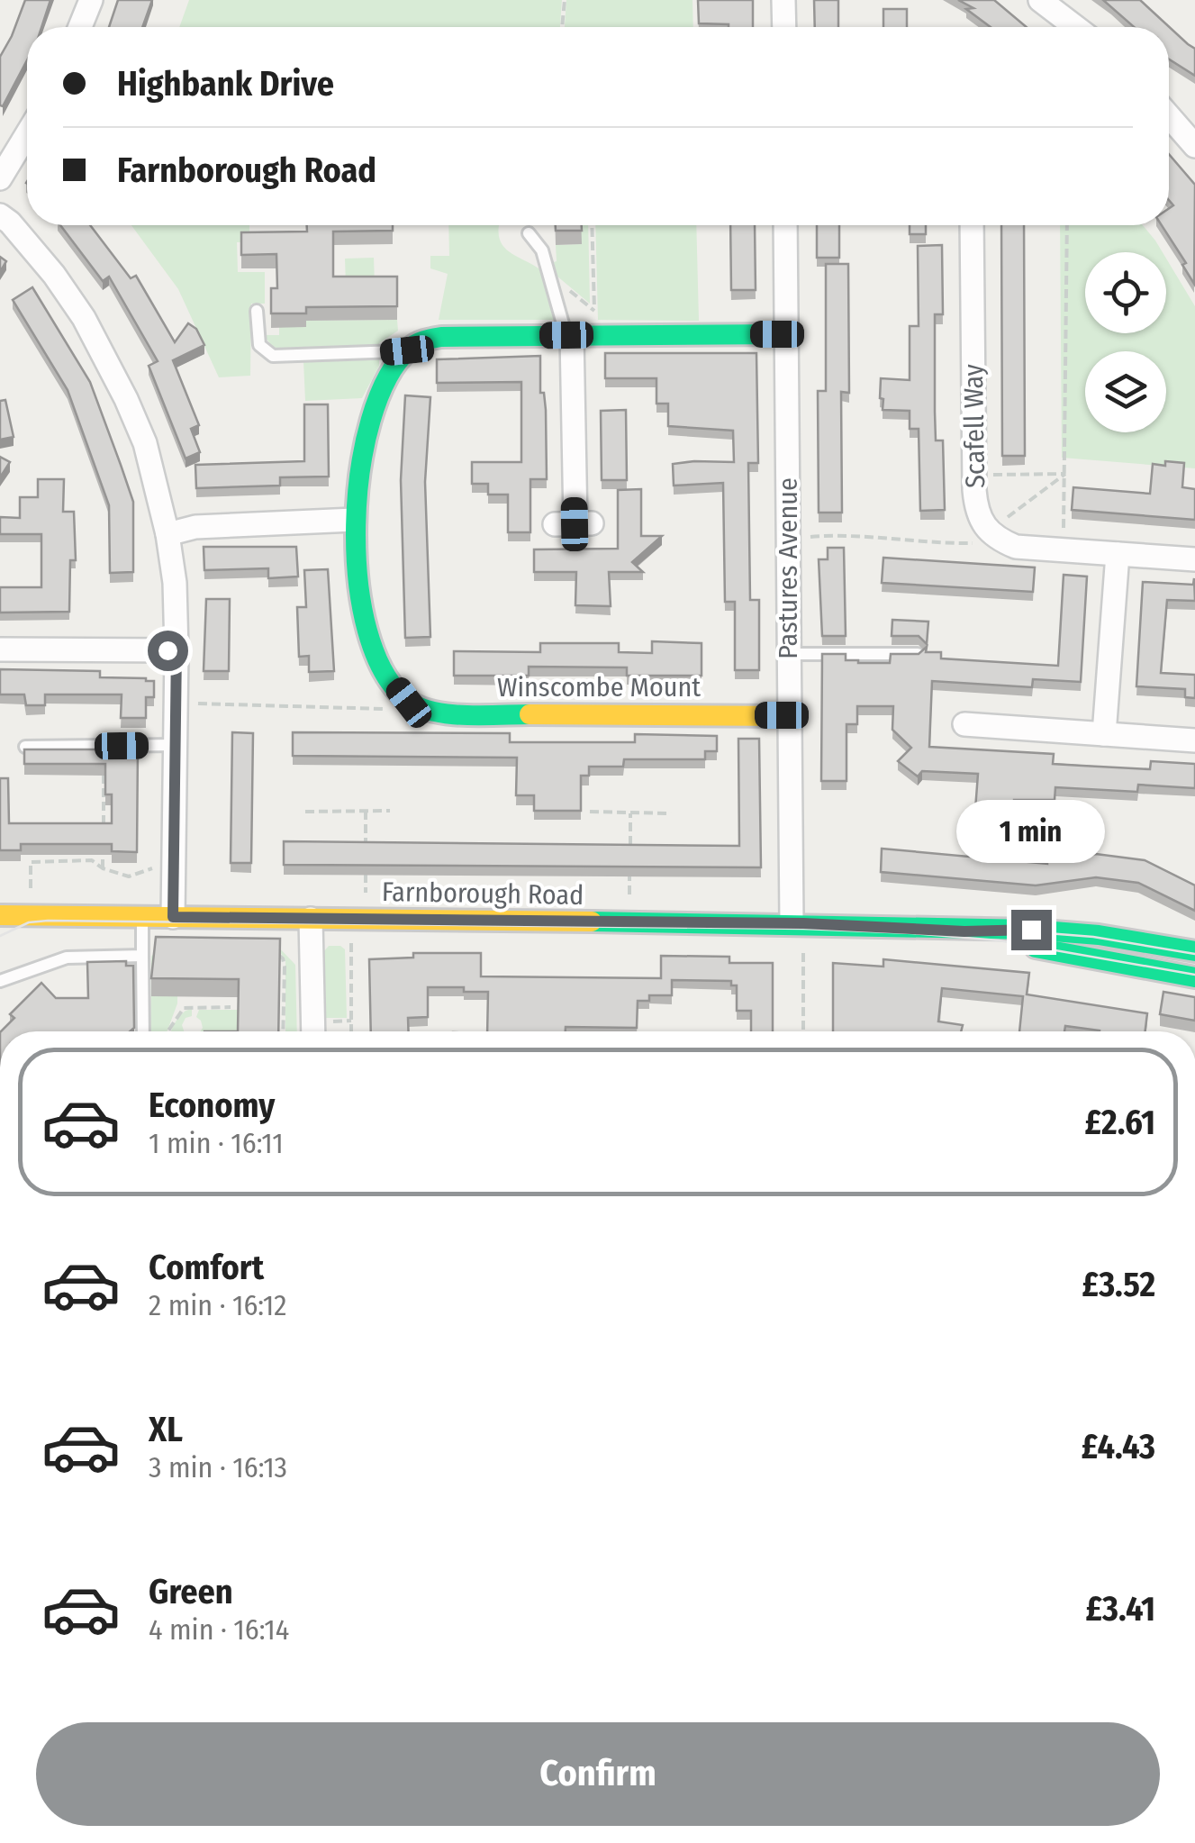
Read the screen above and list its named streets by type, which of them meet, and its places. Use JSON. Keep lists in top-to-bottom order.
{
  "streets": {
    "street": [
      "Scafell Way",
      "Pastures Avenue",
      "Winscombe Mount",
      "Farnborough Road"
    ]
  },
  "crossings": [
    ["Pastures Avenue", "Winscombe Mount"],
    ["Pastures Avenue", "Farnborough Road"]
  ],
  "page": {
    "banner": ["Highbank Drive", "Farnborough Road"],
    "bubble": "1 min",
    "list": [
      {
        "name": "Economy",
        "note": "1 min · 16:11",
        "value": "£2.61"
      },
      {
        "name": "Comfort",
        "note": "2 min · 16:12",
        "value": "£3.52"
      },
      {
        "name": "XL",
        "note": "3 min · 16:13",
        "value": "£4.43"
      },
      {
        "name": "Green",
        "note": "4 min · 16:14",
        "value": "£3.41"
      }
    ],
    "buttons": "Confirm"
  }
}
